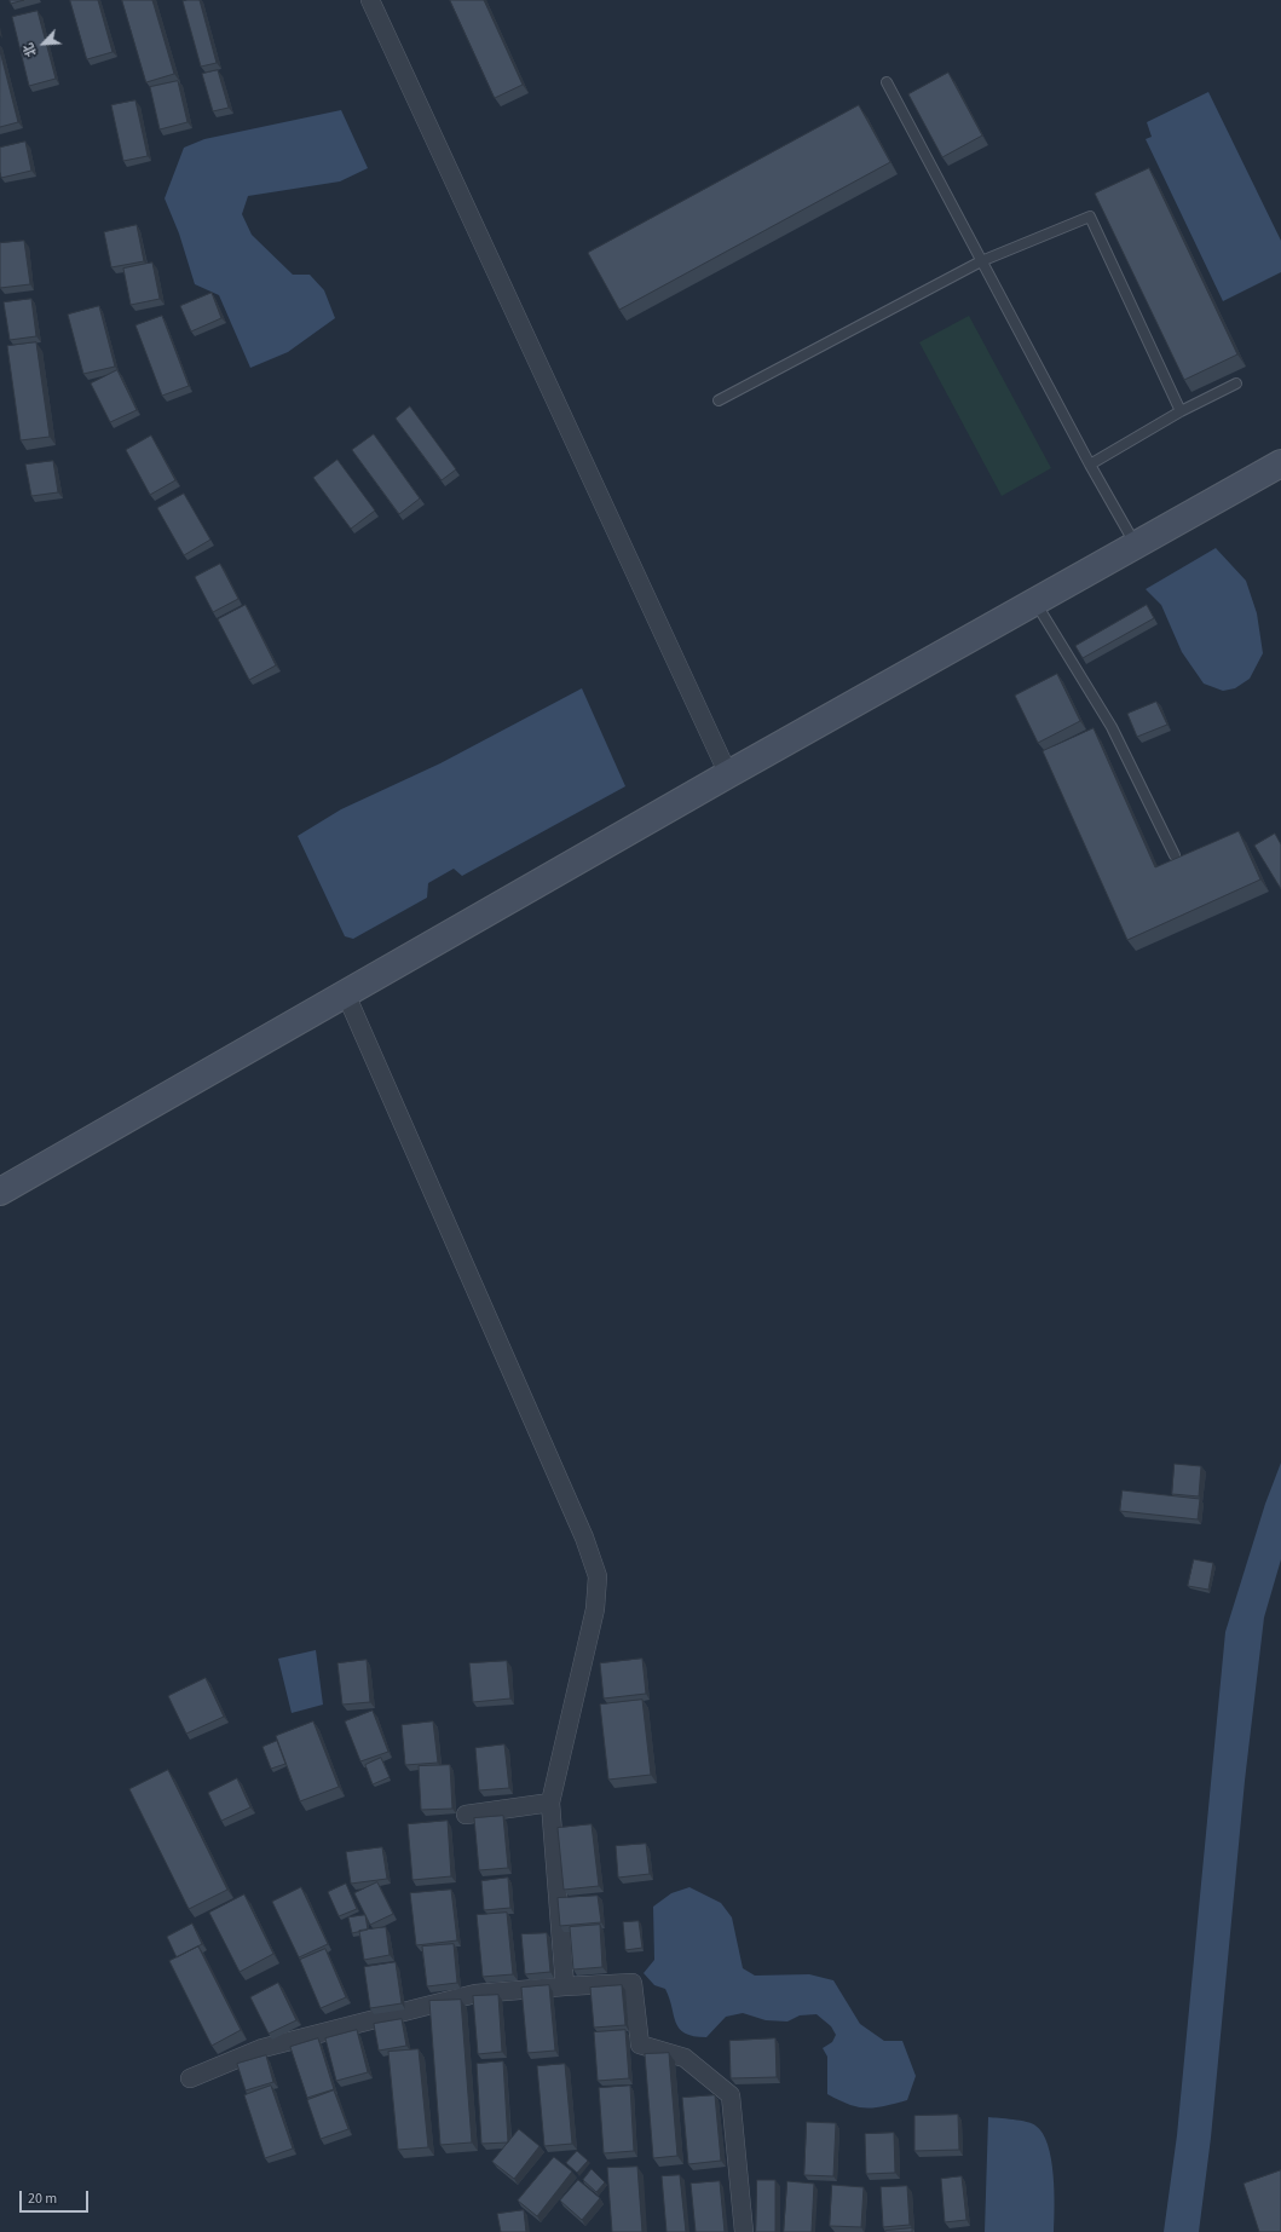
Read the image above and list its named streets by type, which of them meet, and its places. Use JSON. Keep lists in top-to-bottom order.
{
  "scale_bar": "20 m",
  "north": "bottom left"
}
